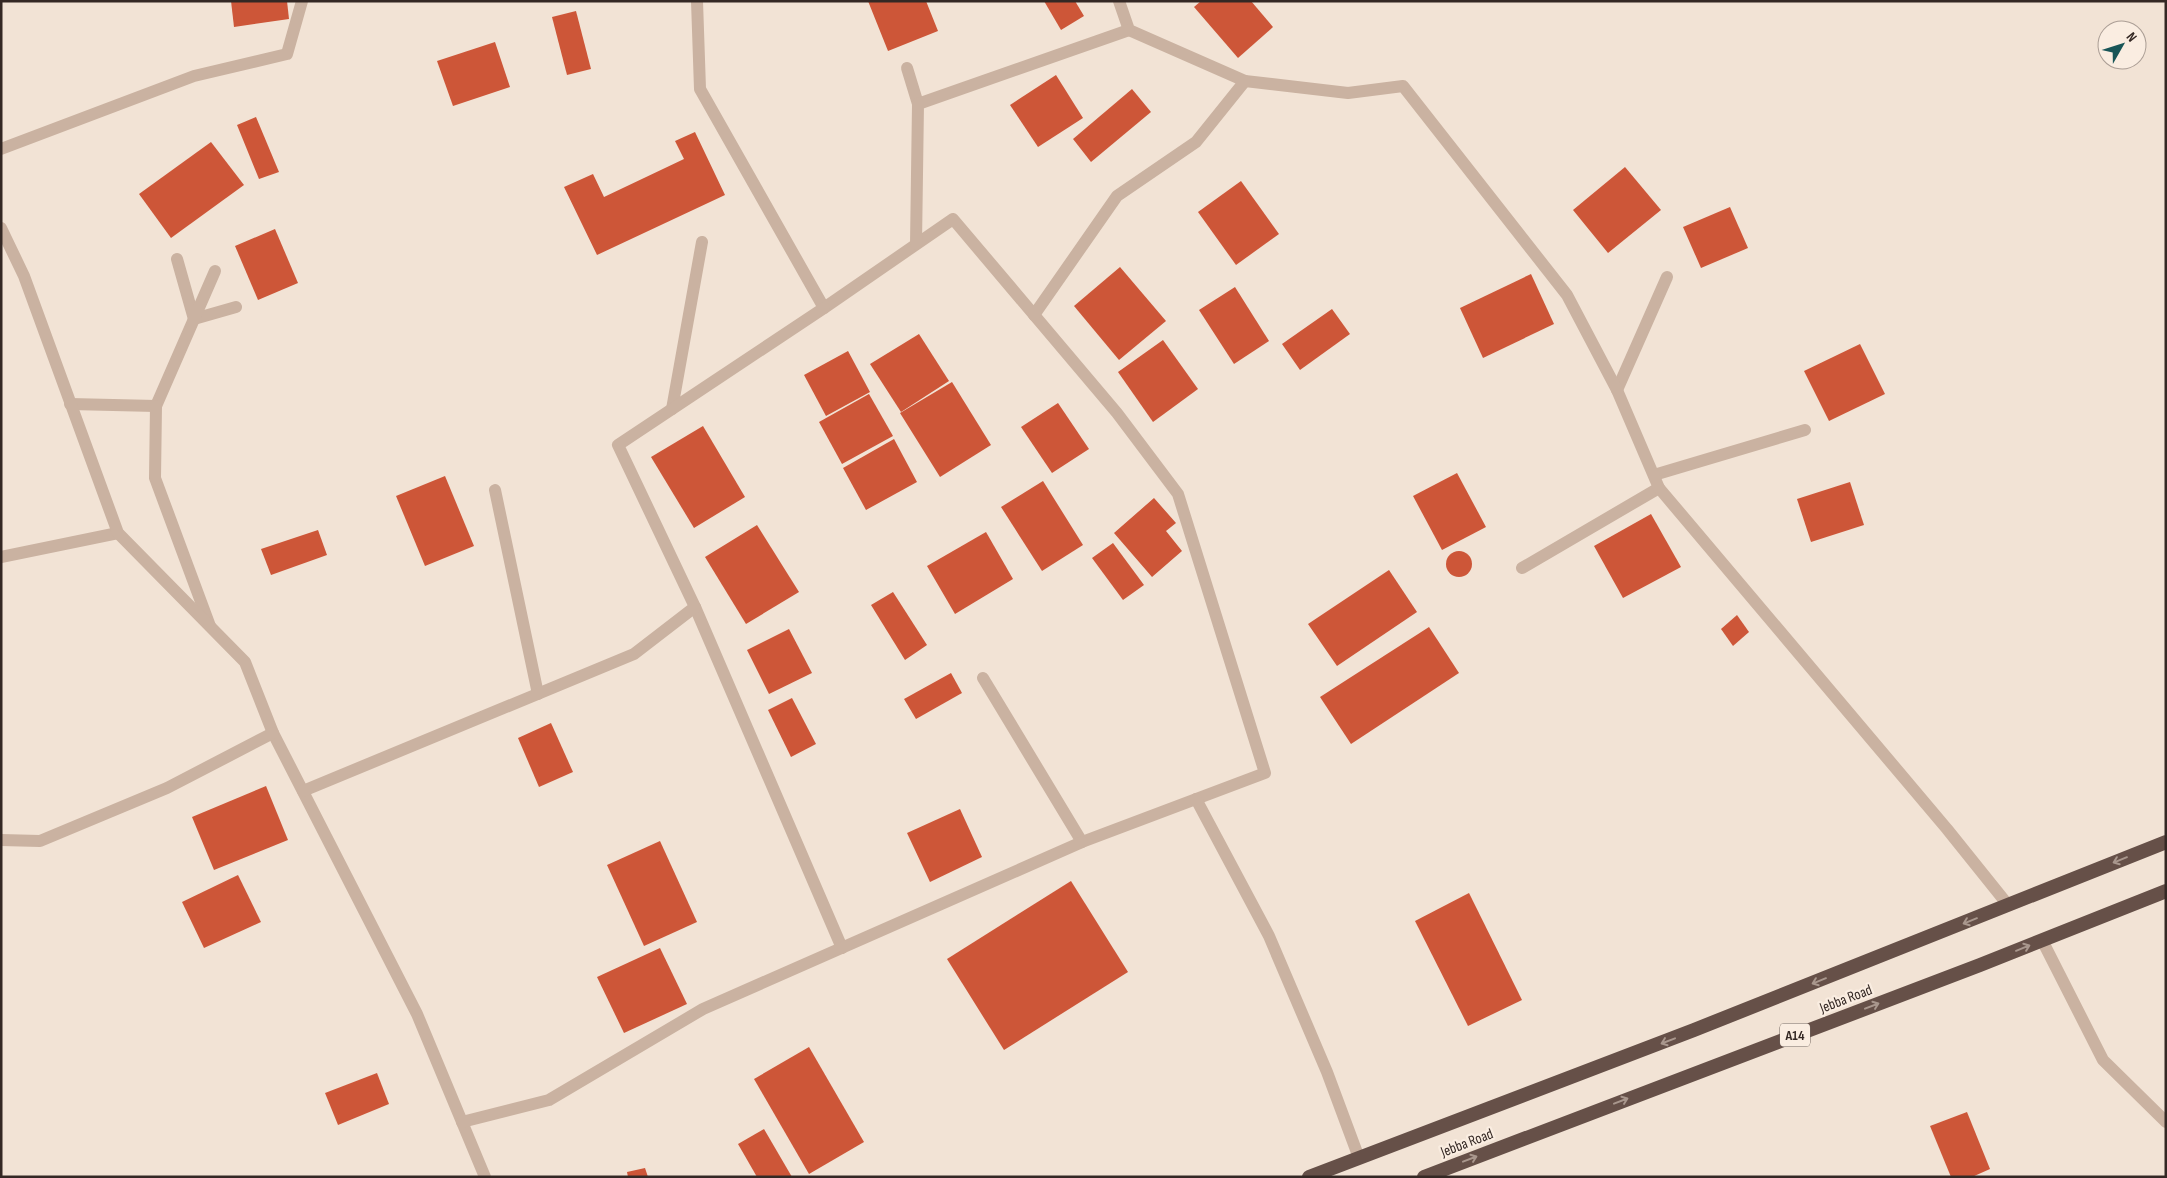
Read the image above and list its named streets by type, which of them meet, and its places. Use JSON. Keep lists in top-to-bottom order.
{
  "streets": {
    "highway": ["Jebba Road", "A14"]
  },
  "north": "top right"
}
